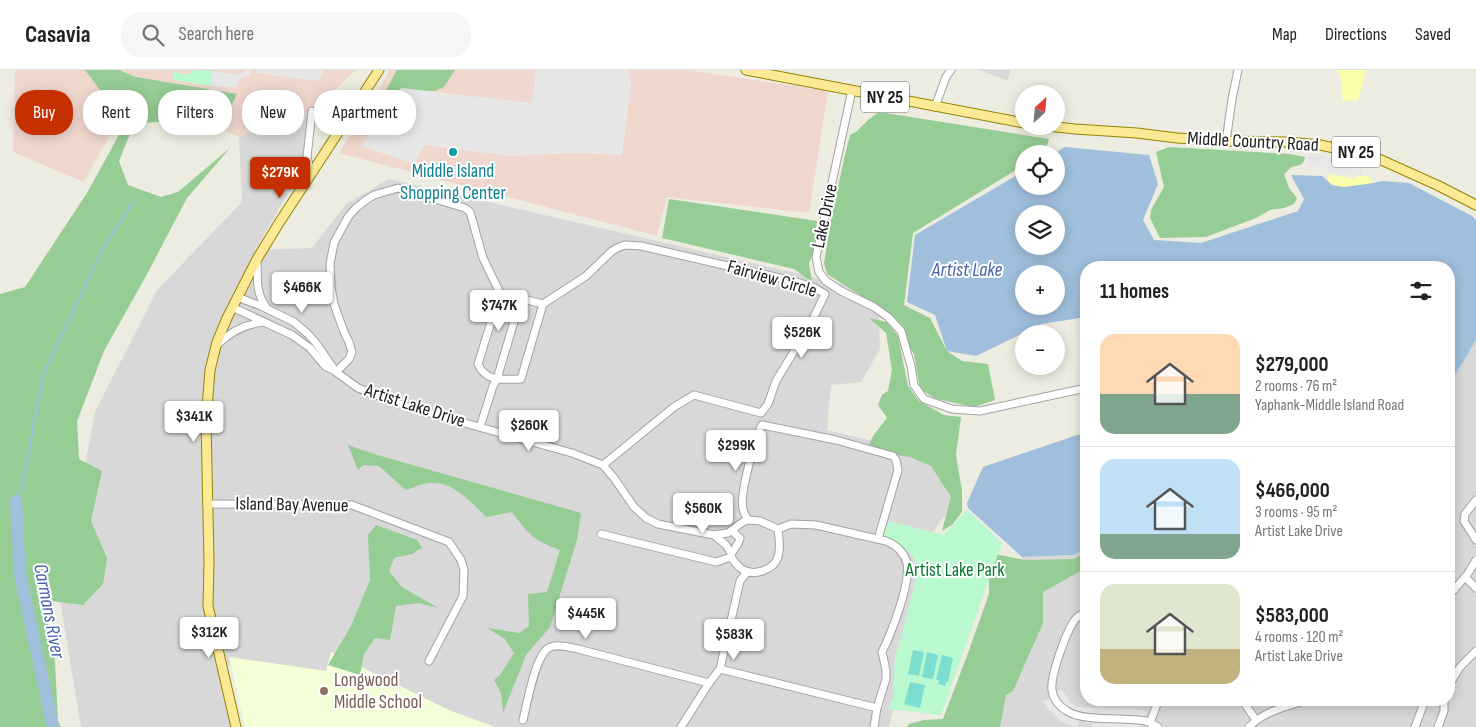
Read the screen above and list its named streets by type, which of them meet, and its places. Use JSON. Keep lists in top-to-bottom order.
{
  "streets": {
    "main road": ["NY 25", "Middle Country Road"],
    "street": [
      "Lake Drive",
      "Fairview Circle",
      "Artist Lake Drive",
      "Island Bay Avenue"
    ]
  },
  "crossings": [
    ["NY 25", "Lake Drive"],
    ["Fairview Circle", "Artist Lake Drive"]
  ],
  "water": ["Artist Lake", "Carmans River"],
  "parks": ["Artist Lake Park"],
  "places": ["Middle Island Shopping Center", "Longwood Middle School"],
  "north": "top right",
  "page": {
    "header": "Casavia",
    "search": "Search here",
    "nav": ["Map", "Directions", "Saved"],
    "map_buttons": ["+", "−"],
    "chip": [
      "Buy",
      "Rent",
      "Filters",
      "New",
      "Apartment"
    ],
    "price": [
      "$279K",
      "$466K",
      "$747K",
      "$526K",
      "$341K",
      "$260K",
      "$299K",
      "$560K",
      "$445K",
      "$312K",
      "$583K"
    ],
    "heading": "11 homes",
    "list": [
      {
        "name": "$279,000",
        "note": "2 rooms · 76 m² · Yaphank-Middle Island Road"
      },
      {
        "name": "$466,000",
        "note": "3 rooms · 95 m² · Artist Lake Drive"
      },
      {
        "name": "$583,000",
        "note": "4 rooms · 120 m² · Artist Lake Drive"
      }
    ]
  }
}
